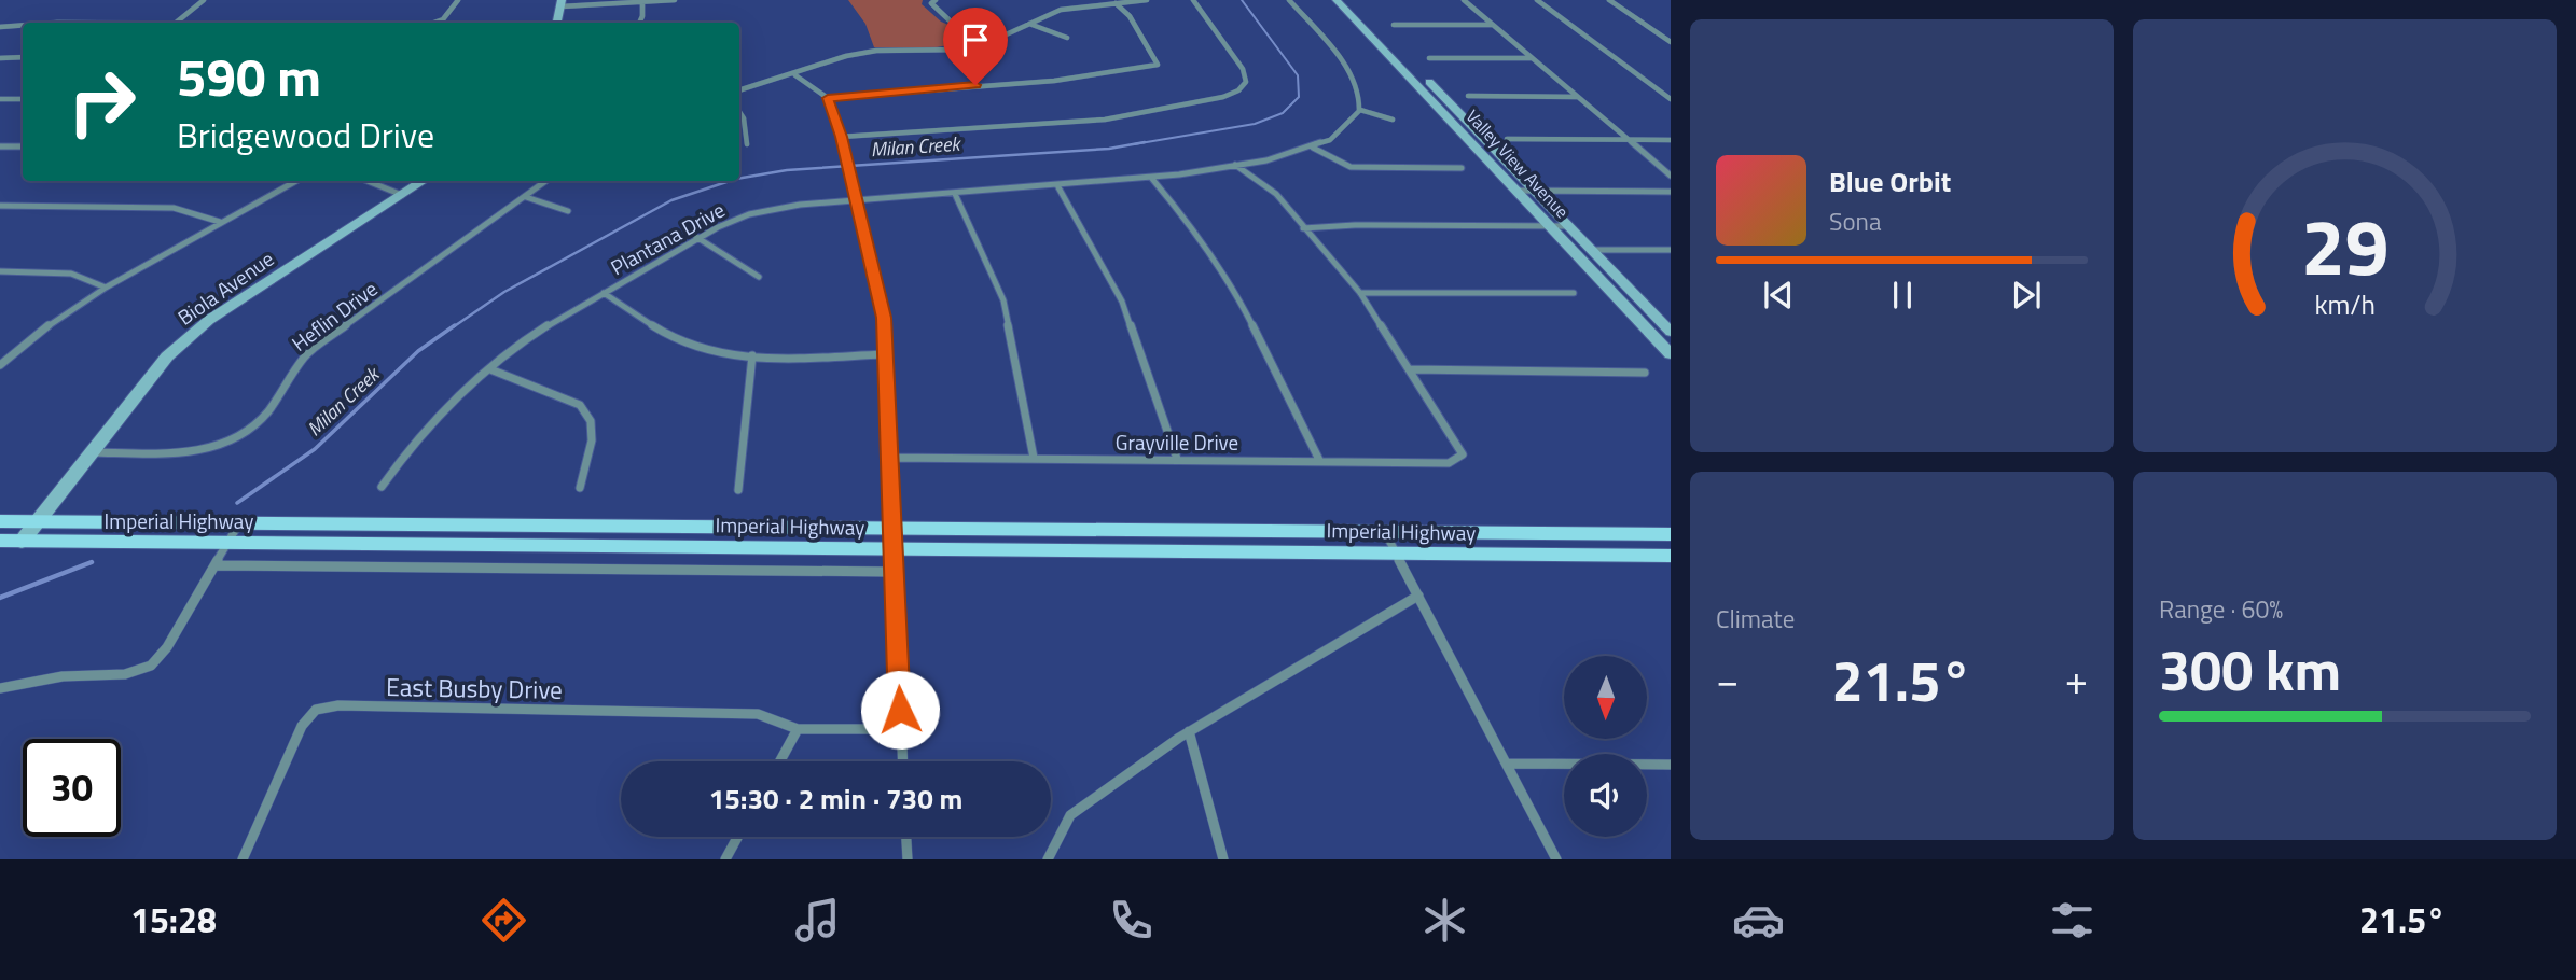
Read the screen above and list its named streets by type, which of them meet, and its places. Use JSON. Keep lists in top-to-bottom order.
{
  "streets": {
    "main road": ["Valley View Avenue", "Biola Avenue", "Imperial Highway"],
    "street": [
      "Plantana Drive",
      "Heflin Drive",
      "Grayville Drive",
      "East Busby Drive"
    ]
  },
  "crossings": [
    ["Biola Avenue", "Heflin Drive"],
    ["Biola Avenue", "Imperial Highway"]
  ],
  "water": ["Milan Creek"],
  "north": "bottom",
  "page": {
    "turn": ["590 m", "Bridgewood Drive"],
    "song": ["Blue Orbit", "Sona"],
    "tile": [
      "Climate",
      ["Range · 60%", "300 km"]
    ],
    "heat": ["−", "21.5°", "+"],
    "limit": "30",
    "trip": "15:30 · 2 min · 730 m",
    "tabs": ["15:28", "21.5°"],
    "gauge": ["29", "km/h"]
  }
}
